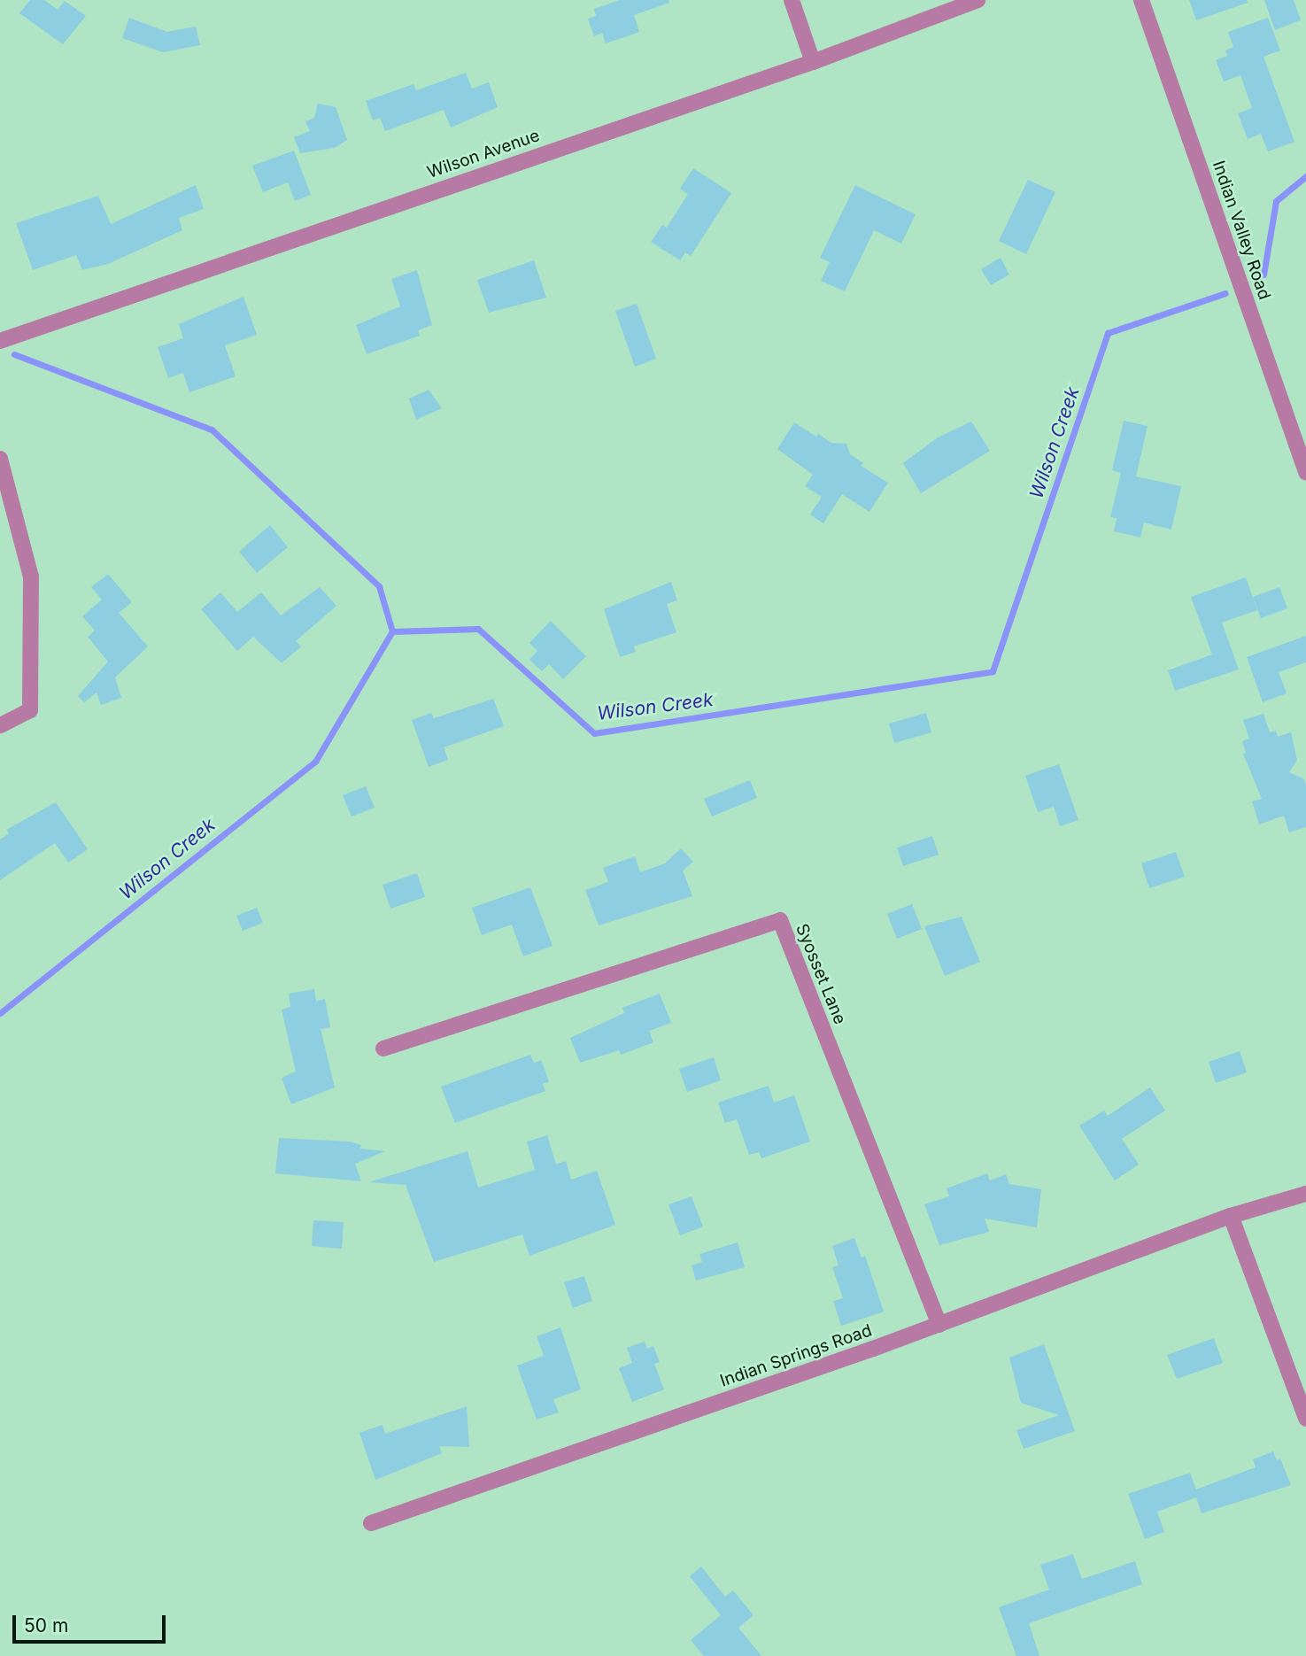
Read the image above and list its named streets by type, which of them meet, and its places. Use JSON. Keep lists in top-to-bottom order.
{
  "streets": {
    "street": [
      "Wilson Avenue",
      "Indian Valley Road",
      "Syosset Lane",
      "Indian Springs Road"
    ]
  },
  "crossings": [
    ["Syosset Lane", "Indian Springs Road"]
  ],
  "water": ["Wilson Creek"],
  "scale_bar": "50 m"
}
